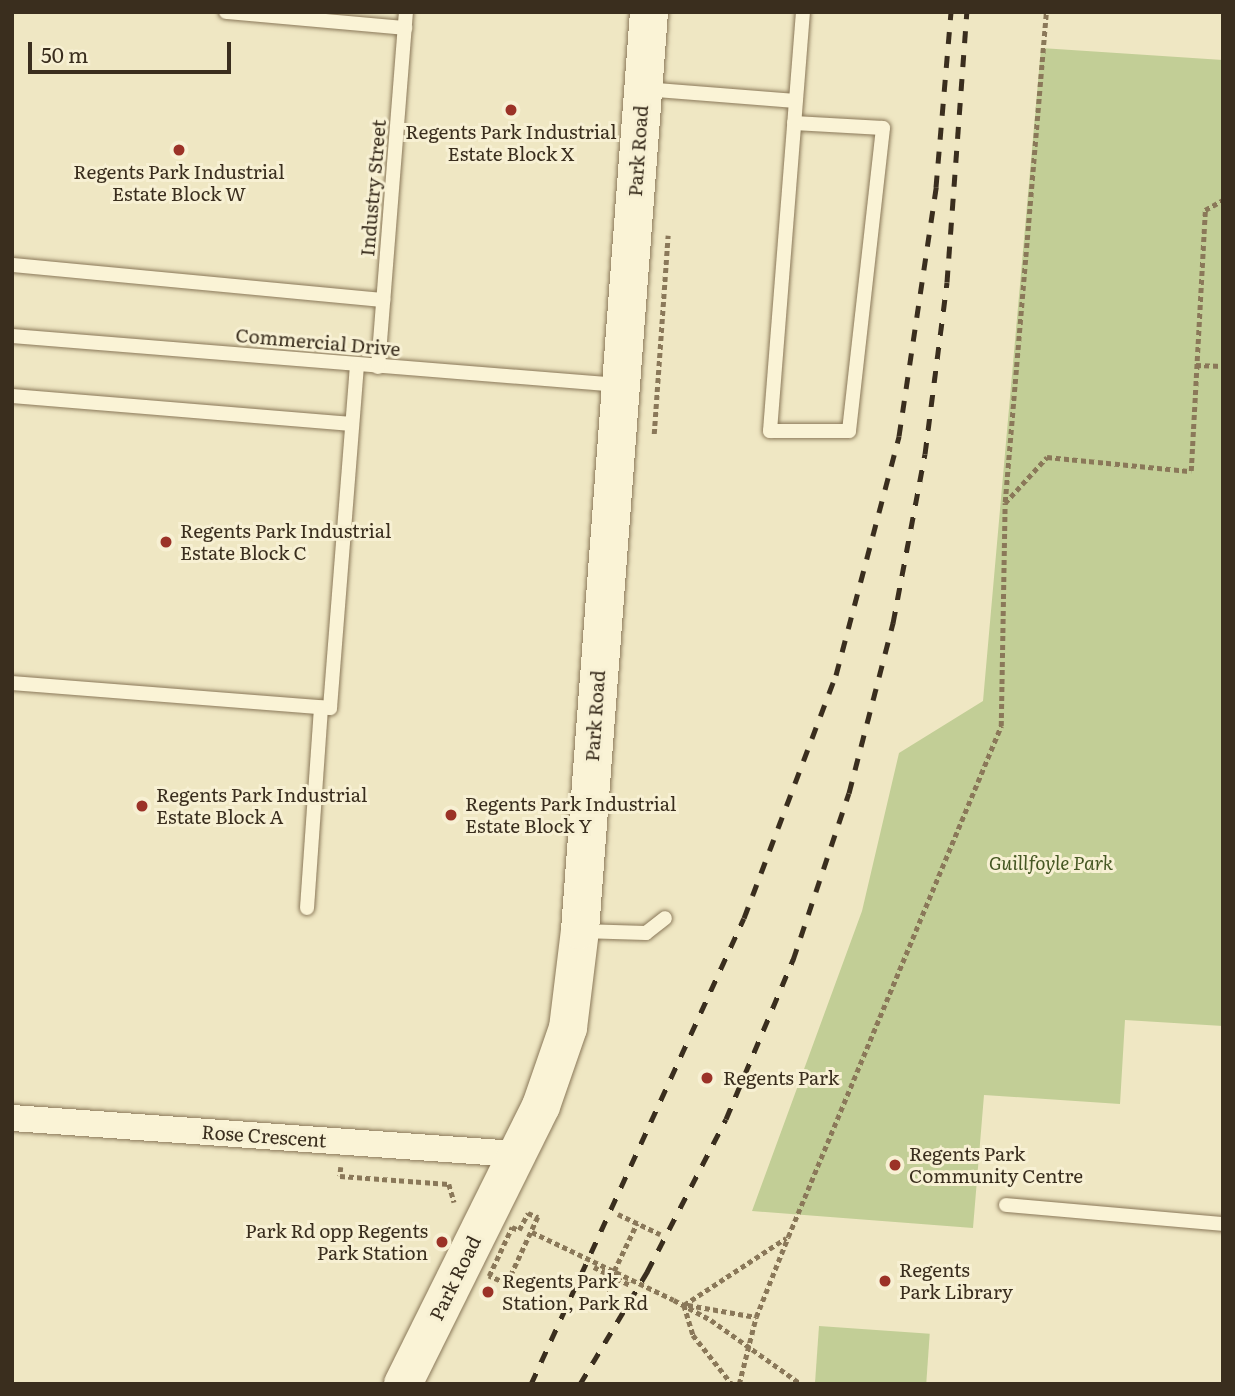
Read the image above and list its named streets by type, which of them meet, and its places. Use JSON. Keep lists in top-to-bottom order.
{
  "streets": {
    "main road": ["Park Road"],
    "street": ["Rose Crescent"],
    "lane": ["Industry Street", "Commercial Drive"]
  },
  "crossings": [
    ["Park Road", "Commercial Drive"],
    ["Park Road", "Rose Crescent"],
    ["Industry Street", "Commercial Drive"]
  ],
  "parks": ["Guillfoyle Park"],
  "places": [
    "Regents Park Industrial Estate Block X",
    "Regents Park Industrial Estate Block W",
    "Regents Park Industrial Estate Block C",
    "Regents Park Industrial Estate Block A",
    "Regents Park Industrial Estate Block Y",
    "Regents Park",
    "Regents Park Community Centre",
    "Park Rd opp Regents Park Station",
    "Regents Park Library",
    "Regents Park Station, Park Rd"
  ],
  "scale_bar": "50 m"
}
